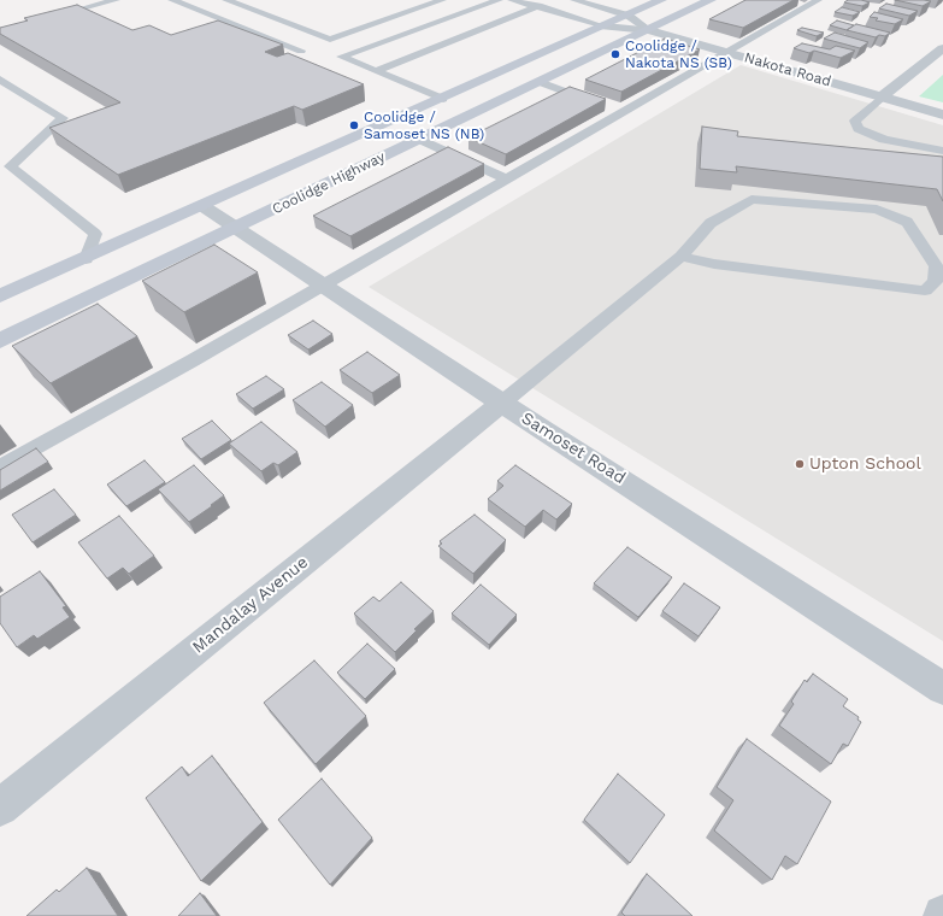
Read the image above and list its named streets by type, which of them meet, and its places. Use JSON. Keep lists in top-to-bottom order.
{
  "streets": {
    "main road": ["Coolidge Highway"],
    "street": ["Nakota Road", "Samoset Road", "Mandalay Avenue"]
  },
  "crossings": [
    ["Nakota Road", "Coolidge Highway"],
    ["Coolidge Highway", "Samoset Road"],
    ["Samoset Road", "Mandalay Avenue"]
  ],
  "places": ["Coolidge / Nakota NS (SB)", "Coolidge / Samoset NS (NB)", "Upton School"]
}
